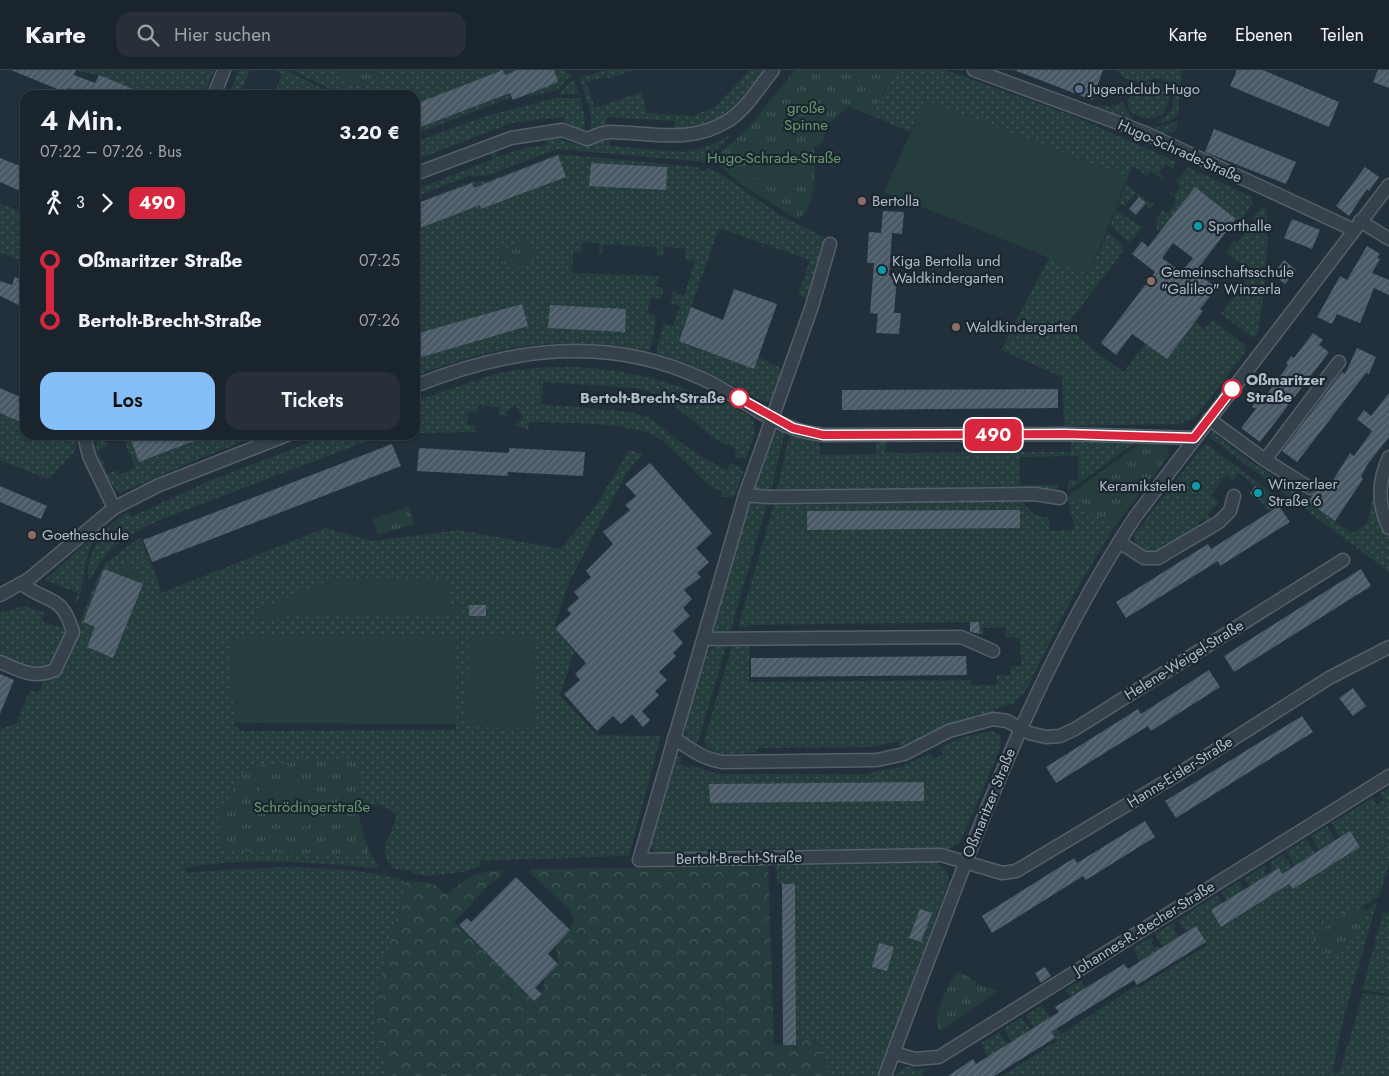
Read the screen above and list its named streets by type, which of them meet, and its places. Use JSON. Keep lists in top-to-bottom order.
{
  "streets": {
    "street": [
      "Hugo-Schrade-Straße",
      "Helene-Weigel-Straße",
      "Hanns-Eisler-Straße",
      "Oßmaritzer Straße",
      "Bertolt-Brecht-Straße",
      "Johannes-R.-Becher-Straße"
    ]
  },
  "crossings": [
    ["Hugo-Schrade-Straße", "Oßmaritzer Straße"],
    ["Helene-Weigel-Straße", "Oßmaritzer Straße"],
    ["Hanns-Eisler-Straße", "Oßmaritzer Straße"],
    ["Hanns-Eisler-Straße", "Bertolt-Brecht-Straße"],
    ["Oßmaritzer Straße", "Bertolt-Brecht-Straße"],
    ["Oßmaritzer Straße", "Johannes-R.-Becher-Straße"]
  ],
  "parks": ["große Spinne", "Hugo-Schrade-Straße", "Schrödingerstraße"],
  "places": [
    "Jugendclub Hugo",
    "Bertolla",
    "Sporthalle",
    "Kiga Bertolla und Waldkindergarten",
    "Gemeinschaftsschule \"Galileo\" Winzerla",
    "Waldkindergarten",
    "Oßmaritzer Straße",
    "Bertolt-Brecht-Straße",
    "Keramikstelen",
    "Winzerlaer Straße 6",
    "Goetheschule"
  ],
  "lines": ["bus line 490"],
  "page": {
    "header": "Karte",
    "search": "Hier suchen",
    "nav": ["Karte", "Ebenen", "Teilen"],
    "on_map": "490",
    "heading": ["4 Min.", "07:22 – 07:26 · Bus", "3.20 €"],
    "legs": ["3", "490"],
    "list": [
      {
        "name": "Oßmaritzer Straße",
        "value": "07:25"
      },
      {
        "name": "Bertolt-Brecht-Straße",
        "value": "07:26"
      }
    ],
    "buttons": ["Los", "Tickets"]
  }
}
